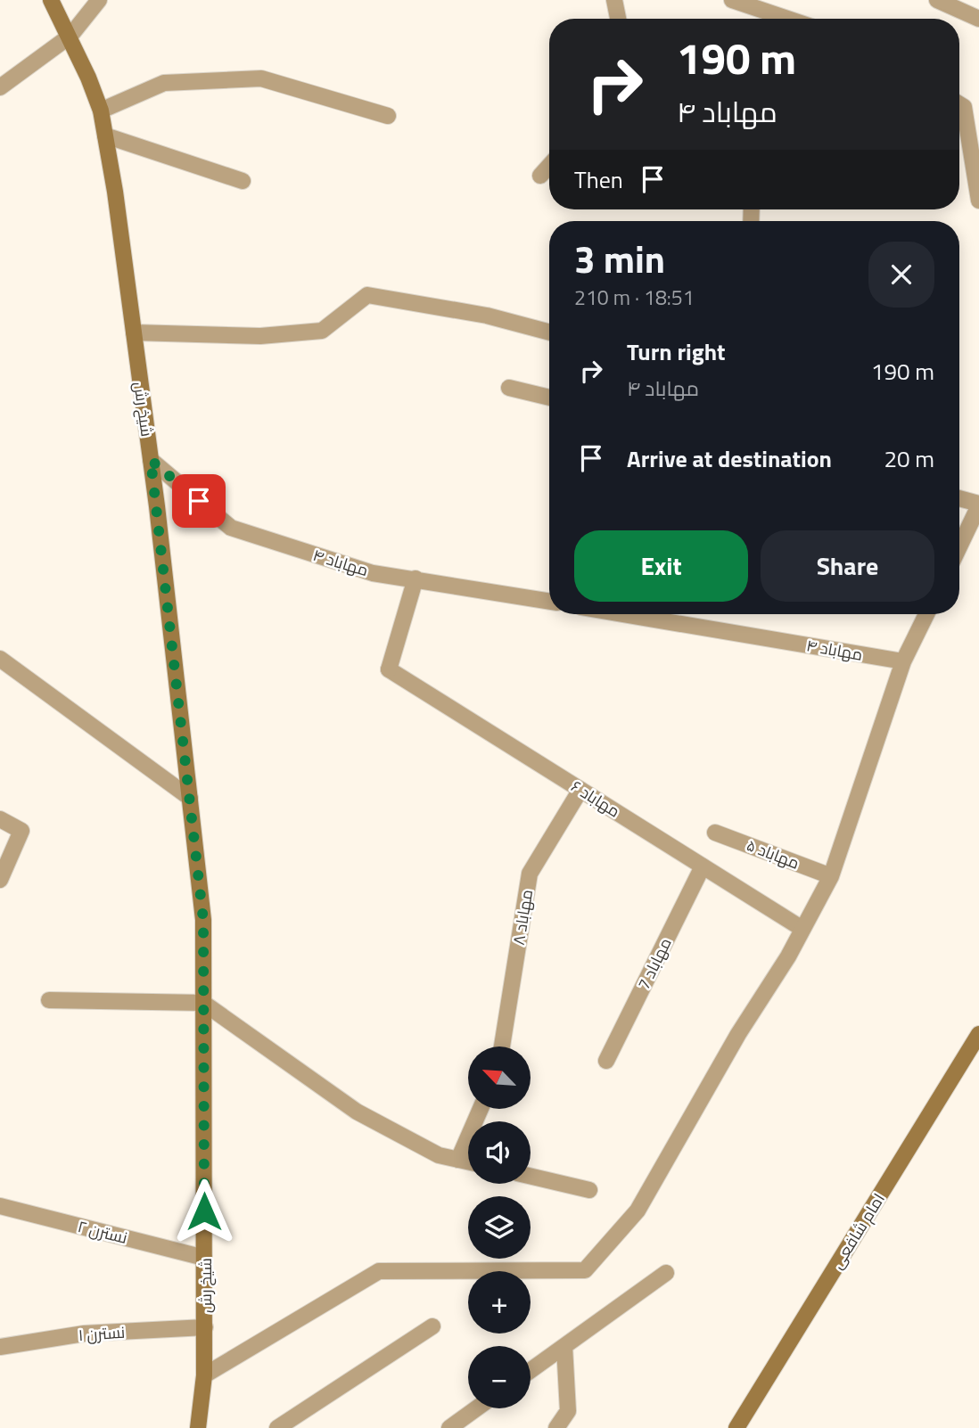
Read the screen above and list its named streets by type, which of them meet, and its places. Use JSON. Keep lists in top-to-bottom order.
{
  "streets": {
    "street": [
      "شیخ رش",
      "مهاباد ۴",
      "مهاباد ۶",
      "مهاباد ۵",
      "مهاباد ۸",
      "مهاباد 7",
      "امام شافعی",
      "نسترن ۲",
      "نسترن ۱"
    ]
  },
  "crossings": [
    ["شیخ رش", "مهاباد ۴"],
    ["شیخ رش", "نسترن ۲"],
    ["شیخ رش", "نسترن ۱"],
    ["مهاباد ۴", "مهاباد ۶"],
    ["مهاباد ۶", "مهاباد ۸"],
    ["مهاباد ۶", "مهاباد 7"]
  ],
  "north": "top left",
  "page": {
    "turn": ["190 m", "مهاباد ۴"],
    "then": "Then",
    "heading": ["3 min", "210 m · 18:51"],
    "list": [
      {
        "name": "Turn right",
        "note": "مهاباد ۴",
        "value": "190 m"
      },
      {
        "name": "Arrive at destination",
        "value": "20 m"
      }
    ],
    "buttons": ["Exit", "Share"],
    "map_buttons": ["+", "−"]
  }
}
